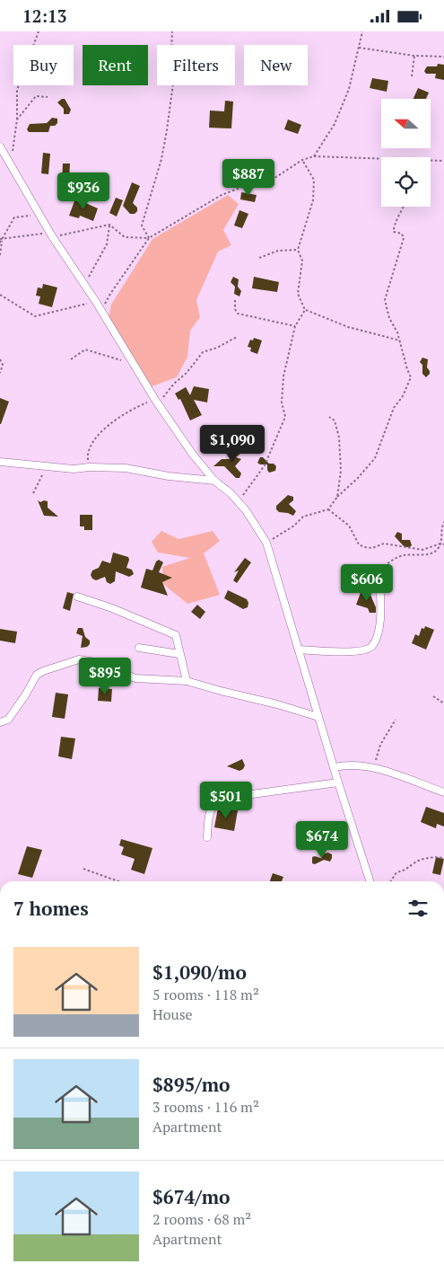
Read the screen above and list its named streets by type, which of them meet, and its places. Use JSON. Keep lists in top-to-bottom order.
{
  "north": "left",
  "page": {
    "status": "12:13",
    "chip": [
      "Buy",
      "Rent",
      "Filters",
      "New"
    ],
    "price": [
      "$887",
      "$936",
      "$1,090",
      "$606",
      "$895",
      "$501",
      "$674"
    ],
    "heading": "7 homes",
    "list": [
      {
        "name": "$1,090/mo",
        "note": "5 rooms · 118 m² · House"
      },
      {
        "name": "$895/mo",
        "note": "3 rooms · 116 m² · Apartment"
      },
      {
        "name": "$674/mo",
        "note": "2 rooms · 68 m² · Apartment"
      }
    ]
  }
}
